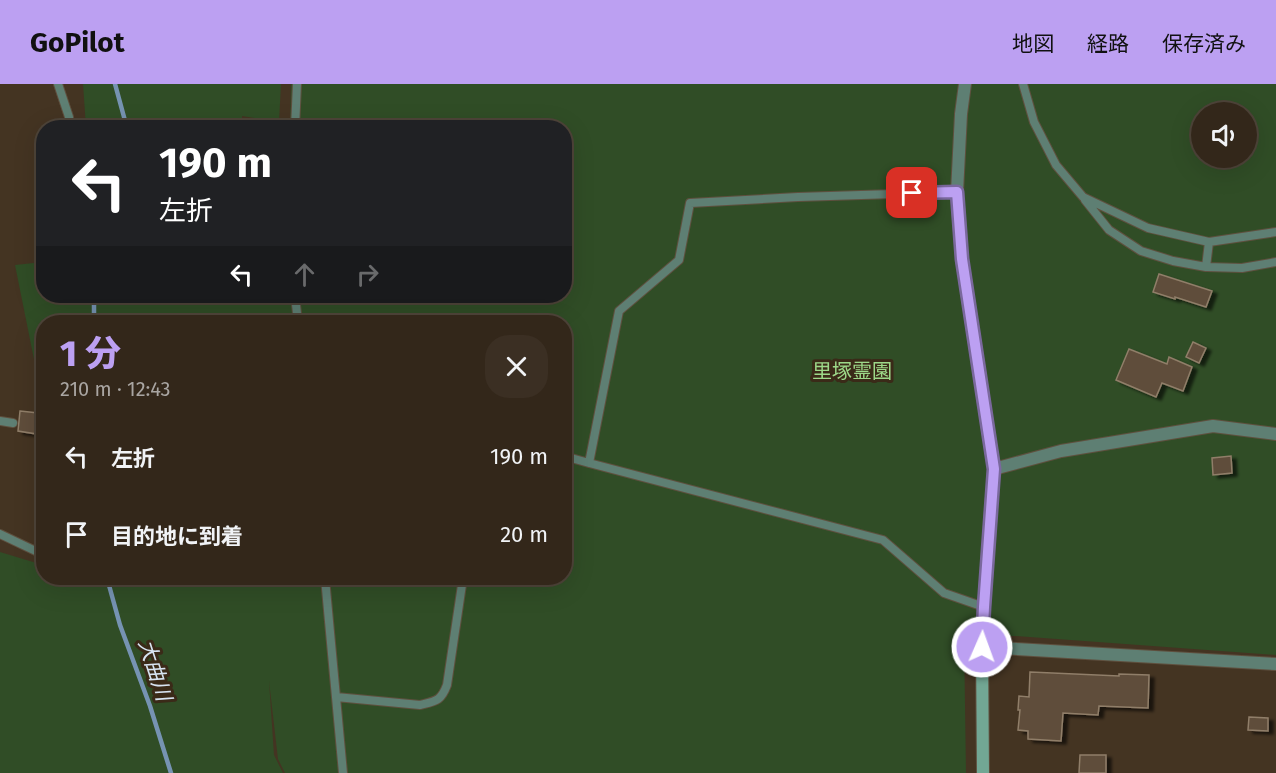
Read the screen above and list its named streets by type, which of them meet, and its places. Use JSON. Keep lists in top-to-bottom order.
{
  "water": ["大曲川"],
  "parks": ["里塚霊園"],
  "page": {
    "header": "GoPilot",
    "nav": ["地図", "経路", "保存済み"],
    "turn": ["190 m", "左折"],
    "heading": ["1 分", "210 m · 12:43"],
    "list": [
      {
        "name": "左折",
        "value": "190 m"
      },
      {
        "name": "目的地に到着",
        "value": "20 m"
      }
    ]
  }
}
